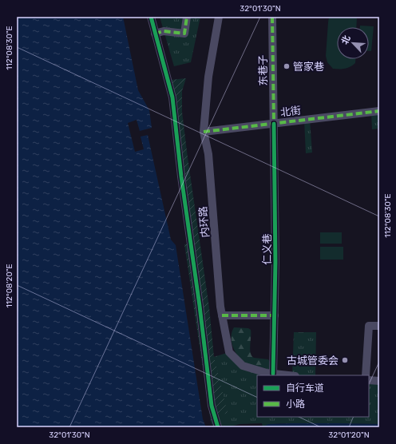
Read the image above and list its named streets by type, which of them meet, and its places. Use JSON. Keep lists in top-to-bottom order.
{
  "streets": {
    "street": [
      "东巷子",
      "北街",
      "内环路",
      "仁义巷"
    ]
  },
  "crossings": [
    ["东巷子", "北街"],
    ["东巷子", "仁义巷"],
    ["北街", "内环路"],
    ["北街", "仁义巷"],
    ["内环路", "仁义巷"]
  ],
  "places": ["管家巷", "古城管委会"],
  "legend": ["自行车道", "小路"],
  "north": "top left",
  "coordinates": [
    "32°01'30\"N",
    "112°08'30\"E",
    "112°08'20\"E",
    "32°01'20\"N"
  ]
}
